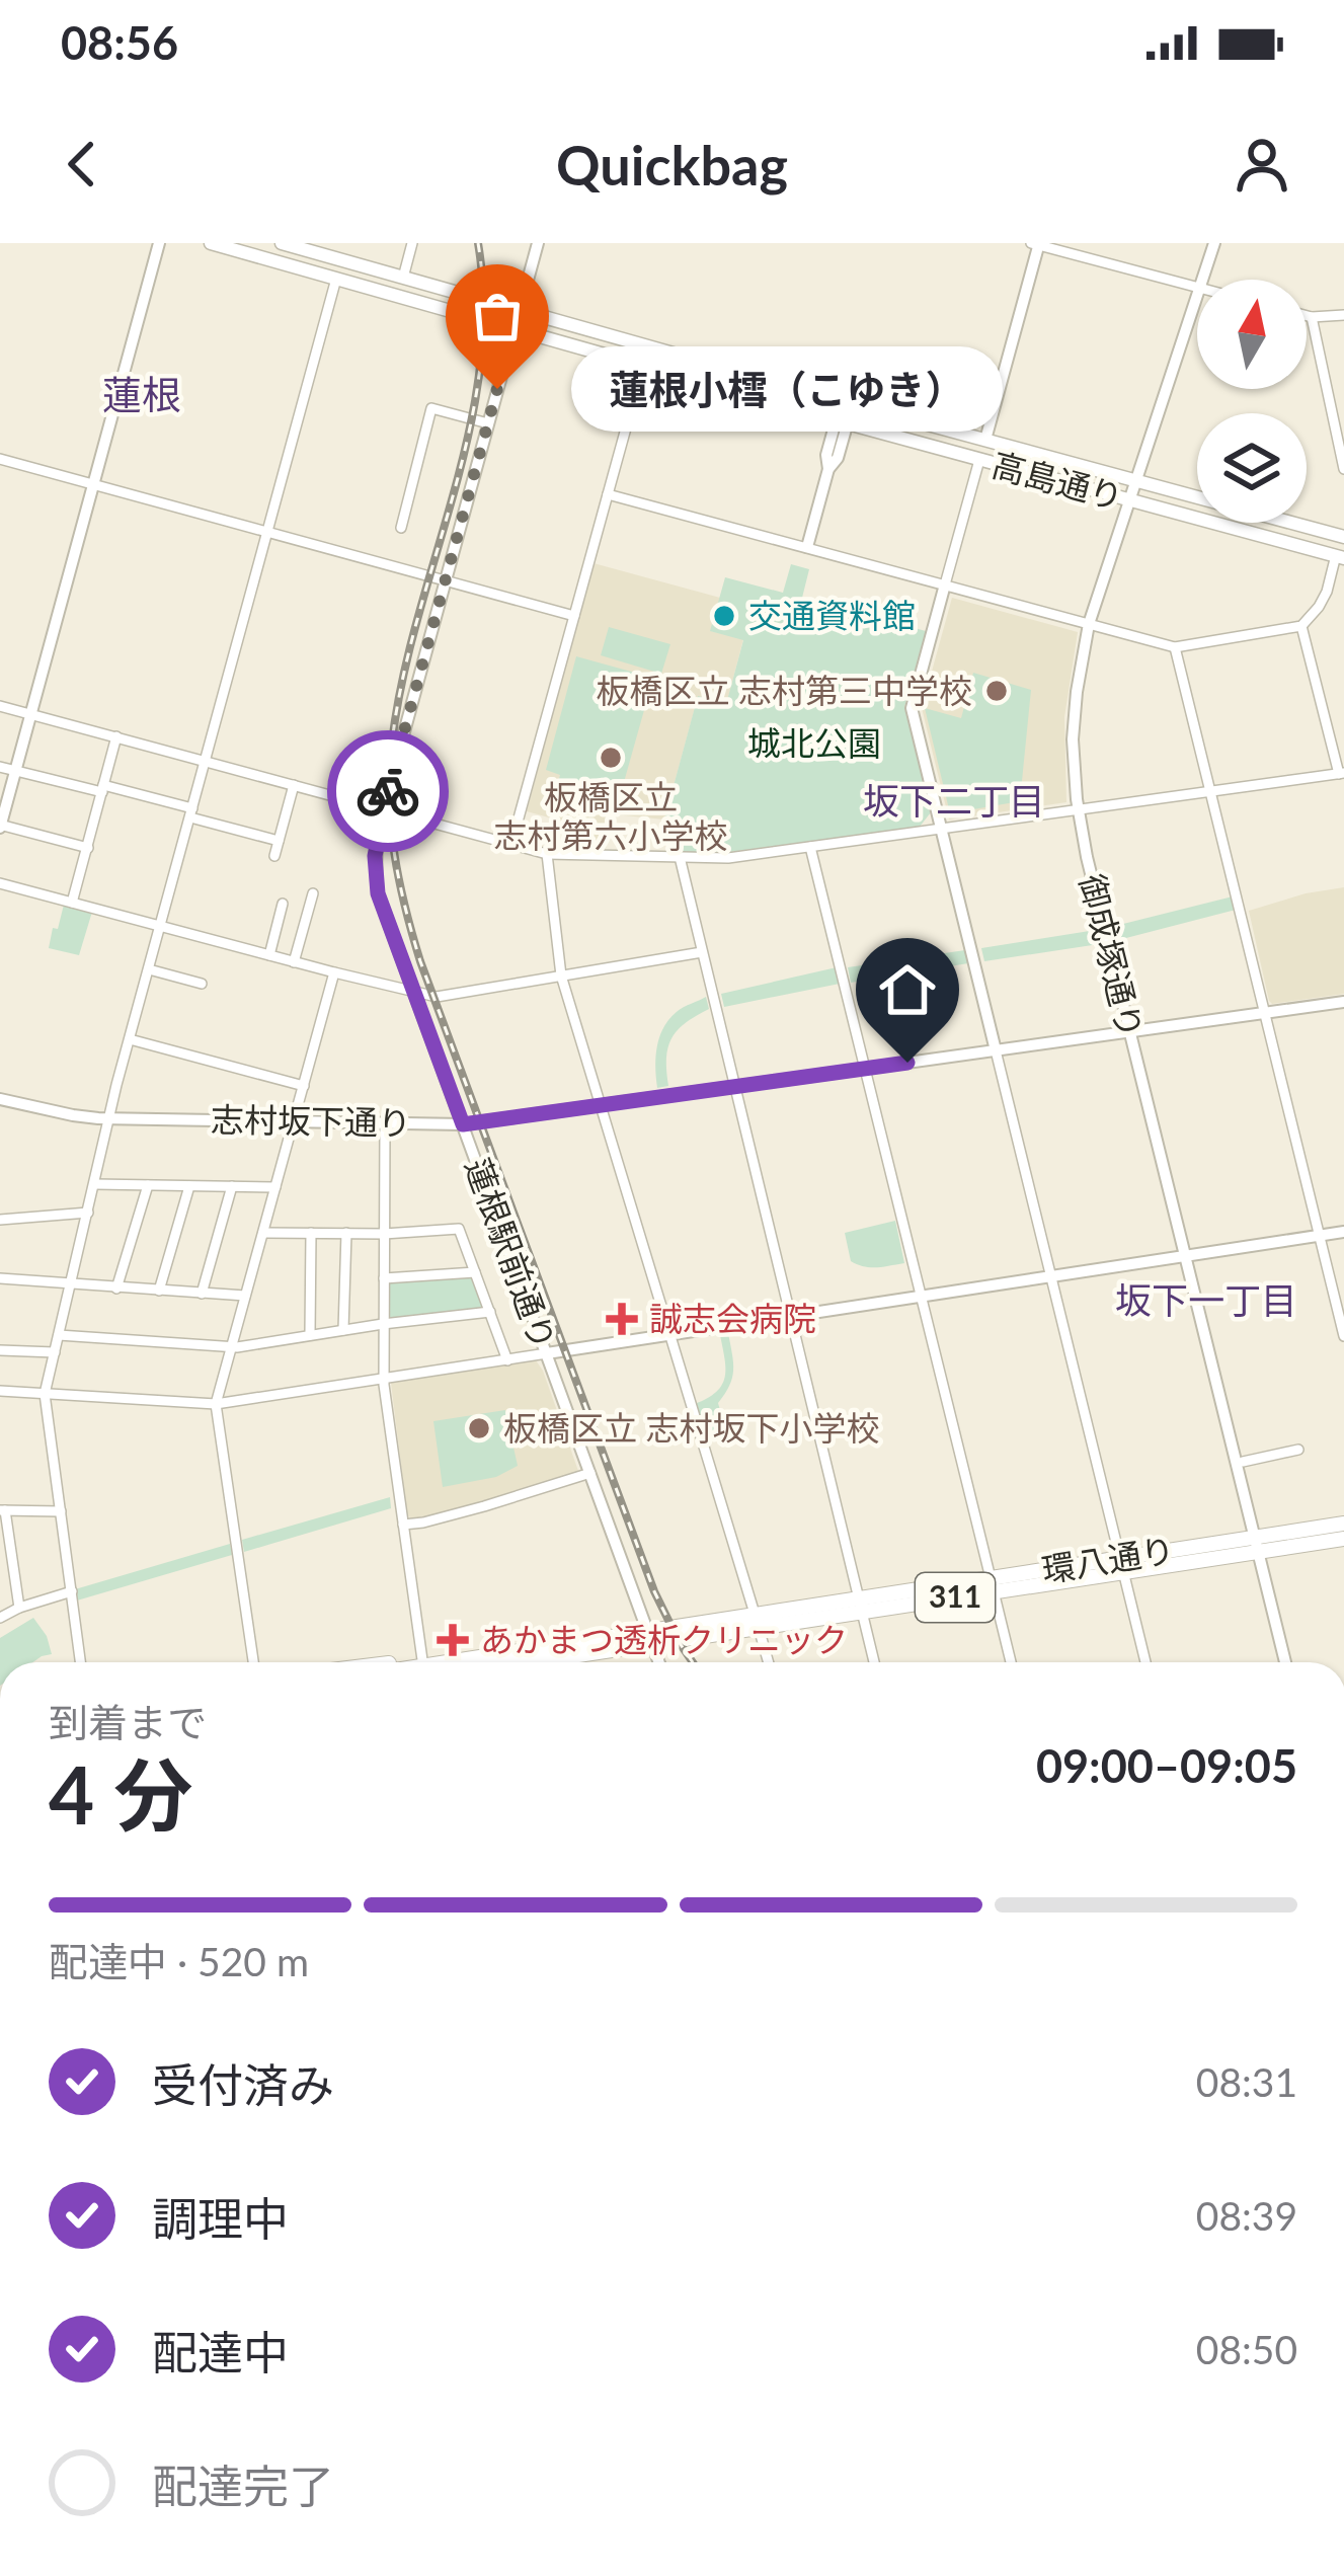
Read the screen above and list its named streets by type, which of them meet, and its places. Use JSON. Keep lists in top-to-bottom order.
{
  "streets": {
    "main road": ["高島通り", "環八通り", "311"],
    "street": ["御成塚通り", "志村坂下通り", "蓮根駅前通り"]
  },
  "crossings": [
    ["高島通り", "御成塚通り"],
    ["高島通り", "蓮根駅前通り"],
    ["御成塚通り", "志村坂下通り"],
    ["御成塚通り", "環八通り"],
    ["志村坂下通り", "蓮根駅前通り"],
    ["蓮根駅前通り", "環八通り"]
  ],
  "districts": ["蓮根", "坂下二丁目", "坂下一丁目"],
  "parks": ["城北公園"],
  "places": {
    "other": [
      "蓮根小樰（こゆき）",
      "交通資料館",
      "板橋区立 志村第三中学校",
      "板橋区立 志村第六小学校",
      "板橋区立 志村坂下小学校"
    ],
    "health": ["誠志会病院", "あかまつ透析クリニック"]
  },
  "north": "top",
  "page": {
    "status": "08:56",
    "header": "Quickbag",
    "bubble": "蓮根小樰（こゆき）",
    "heading": ["4 分", "到着まで", "09:00–09:05"],
    "bar": "配達中 · 520 m",
    "list": [
      ["受付済み", "08:31"],
      ["調理中", "08:39"],
      ["配達中", "08:50"],
      "配達完了"
    ]
  }
}
